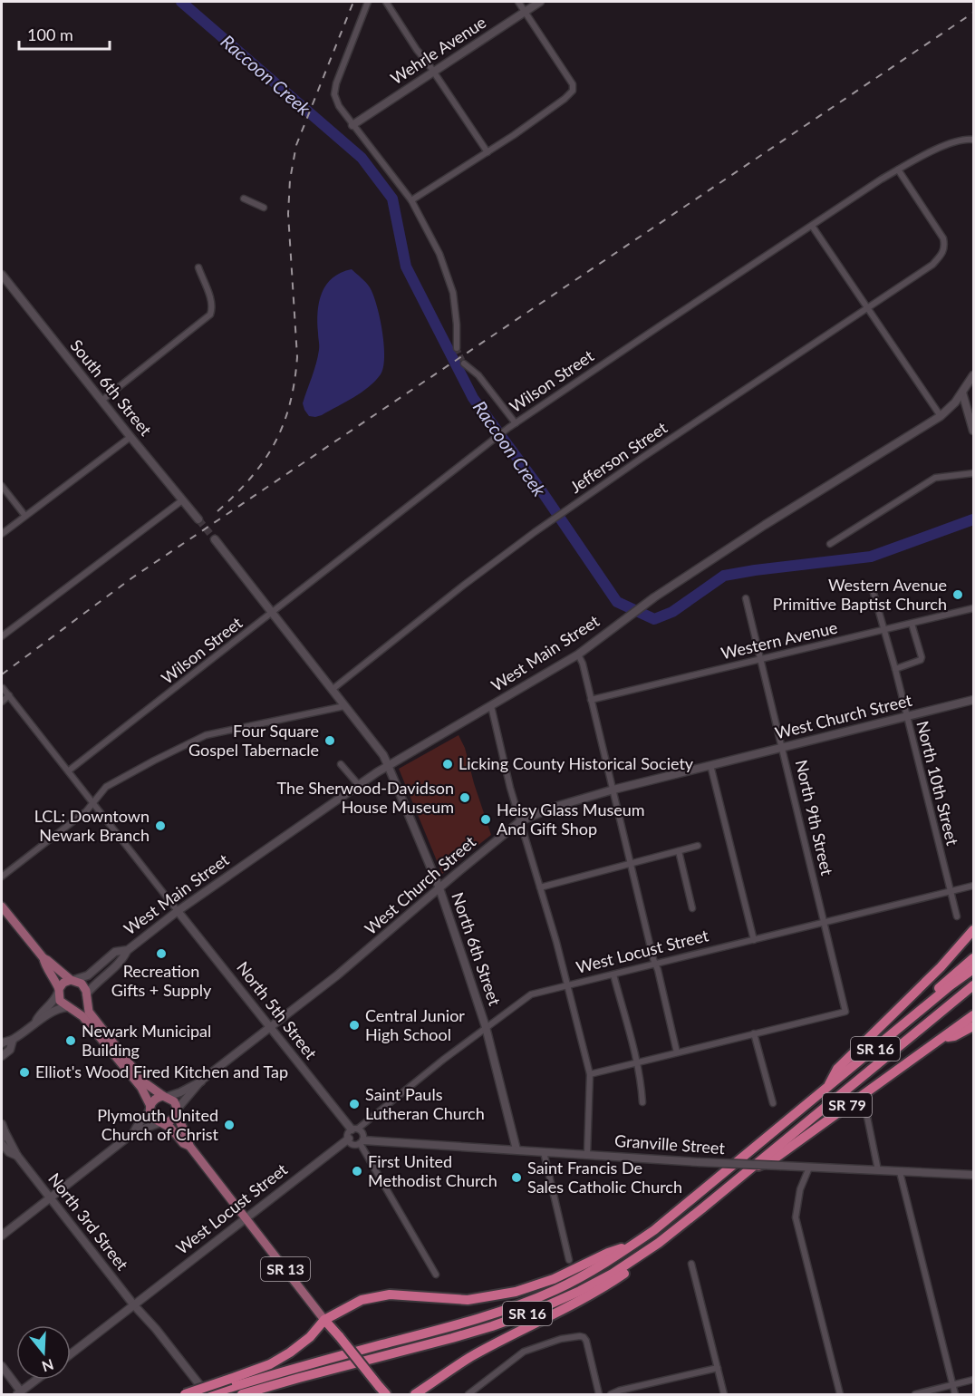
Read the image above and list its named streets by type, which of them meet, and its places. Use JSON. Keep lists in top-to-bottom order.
{
  "streets": {
    "highway": ["SR 16", "SR 79", "SR 13"],
    "street": [
      "Wehrle Avenue",
      "Wilson Street",
      "South 6th Street",
      "Jefferson Street",
      "Western Avenue",
      "West Main Street",
      "West Church Street",
      "North 10th Street",
      "North 9th Street",
      "North 6th Street",
      "West Locust Street",
      "North 5th Street",
      "Granville Street",
      "North 3rd Street"
    ]
  },
  "crossings": [
    ["Wilson Street", "Jefferson Street"],
    ["Western Avenue", "North 10th Street"],
    ["Western Avenue", "North 9th Street"],
    ["West Main Street", "North 6th Street"],
    ["West Main Street", "North 5th Street"],
    ["West Church Street", "North 10th Street"],
    ["West Church Street", "North 9th Street"],
    ["West Church Street", "North 6th Street"],
    ["West Church Street", "North 5th Street"],
    ["West Church Street", "SR 13"],
    ["North 10th Street", "West Locust Street"],
    ["North 9th Street", "West Locust Street"],
    ["North 6th Street", "West Locust Street"],
    ["North 6th Street", "Granville Street"],
    ["West Locust Street", "North 5th Street"],
    ["West Locust Street", "Granville Street"],
    ["West Locust Street", "North 3rd Street"],
    ["West Locust Street", "SR 13"],
    ["North 5th Street", "Granville Street"],
    ["SR 16", "SR 79"],
    ["SR 16", "North 3rd Street"]
  ],
  "water": ["Raccoon Creek"],
  "places": [
    "Western Avenue Primitive Baptist Church",
    "Four Square Gospel Tabernacle",
    "Licking County Historical Society",
    "The Sherwood-Davidson House Museum",
    "Heisy Glass Museum And Gift Shop",
    "LCL: Downtown Newark Branch",
    "Recreation Gifts + Supply",
    "Central Junior High School",
    "Newark Municipal Building",
    "Elliot's Wood Fired Kitchen and Tap",
    "Saint Pauls Lutheran Church",
    "Plymouth United Church of Christ",
    "First United Methodist Church",
    "Saint Francis De Sales Catholic Church"
  ],
  "scale_bar": "100 m",
  "north": "bottom"
}
